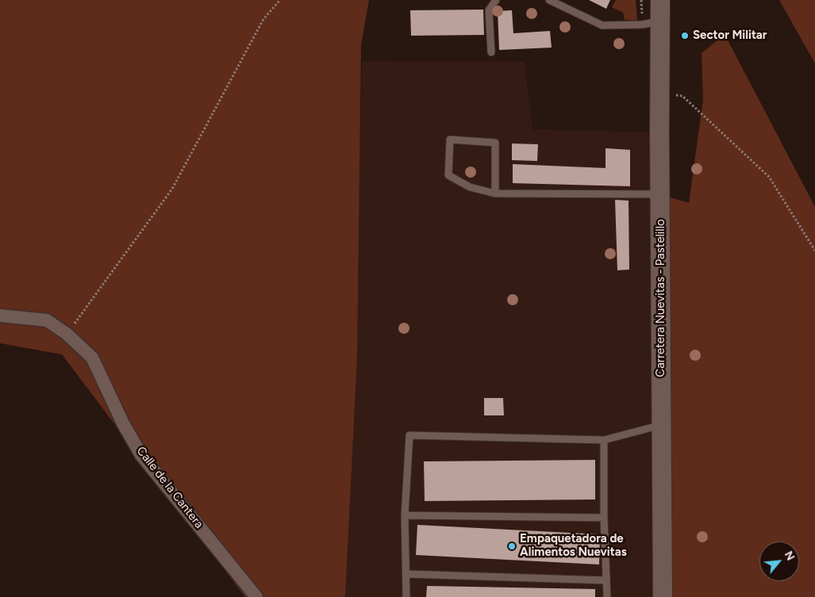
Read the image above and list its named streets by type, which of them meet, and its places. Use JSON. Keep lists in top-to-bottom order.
{
  "streets": {
    "main road": ["Carretera Nuevitas - Pastelillo"],
    "street": ["Calle de la Cantera"]
  },
  "places": ["Sector Militar", "Empaquetadora de Alimentos Nuevitas"],
  "north": "top right"
}
